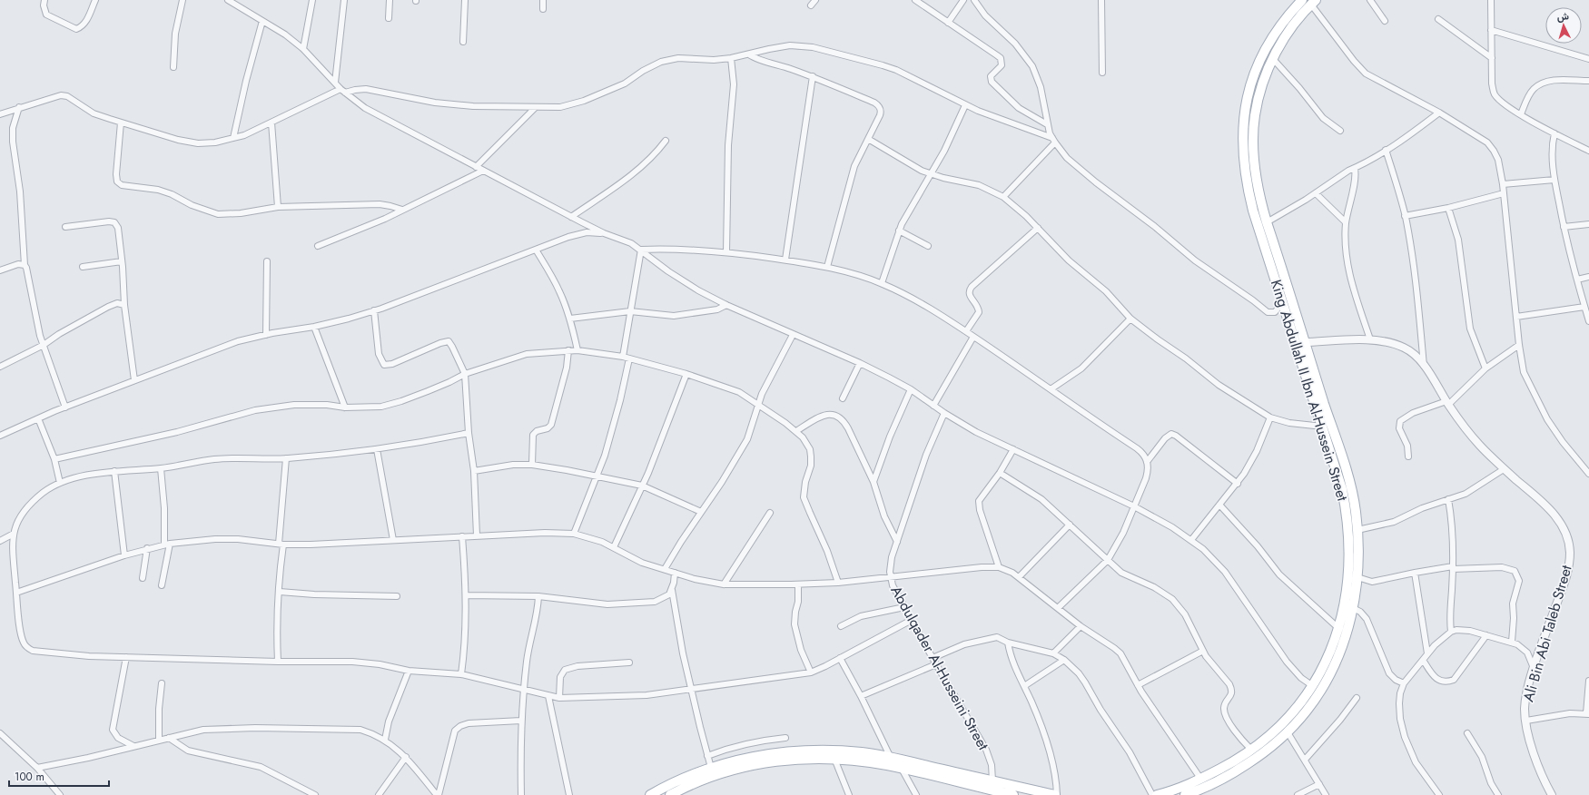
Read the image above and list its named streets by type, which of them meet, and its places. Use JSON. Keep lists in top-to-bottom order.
{
  "streets": {
    "main road": ["King Abdullah II Ibn Al-Hussein Street"],
    "street": ["Ali Bin Abi Taleb Street", "Abdulqader Al-Husseini Street"]
  },
  "crossings": [
    ["King Abdullah II Ibn Al-Hussein Street", "Ali Bin Abi Taleb Street"]
  ],
  "scale_bar": "100 m",
  "north": "top"
}
